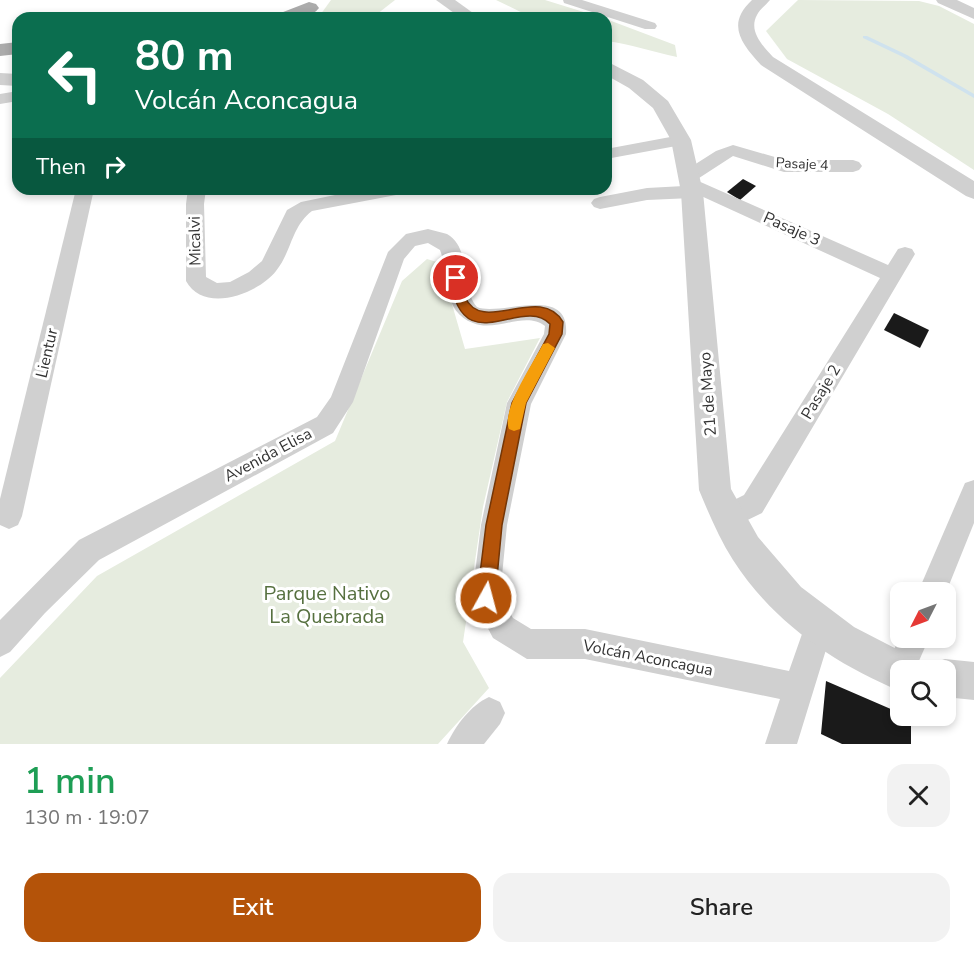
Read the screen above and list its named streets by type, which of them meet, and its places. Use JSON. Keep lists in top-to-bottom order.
{
  "streets": {
    "street": [
      "Pasaje 4",
      "Pasaje 3",
      "Micalvi",
      "Lientur",
      "Pasaje 2",
      "21 de Mayo",
      "Avenida Elisa",
      "Volcán Aconcagua"
    ]
  },
  "crossings": [
    ["Pasaje 4", "Pasaje 3"],
    ["Pasaje 4", "21 de Mayo"],
    ["Pasaje 3", "Pasaje 2"],
    ["Pasaje 3", "21 de Mayo"],
    ["Pasaje 2", "21 de Mayo"],
    ["Avenida Elisa", "Volcán Aconcagua"]
  ],
  "parks": ["Parque Nativo La Quebrada"],
  "north": "bottom left",
  "page": {
    "turn": ["80 m", "Volcán Aconcagua"],
    "then": "Then",
    "heading": ["1 min", "130 m · 19:07"],
    "buttons": ["Exit", "Share"]
  }
}
